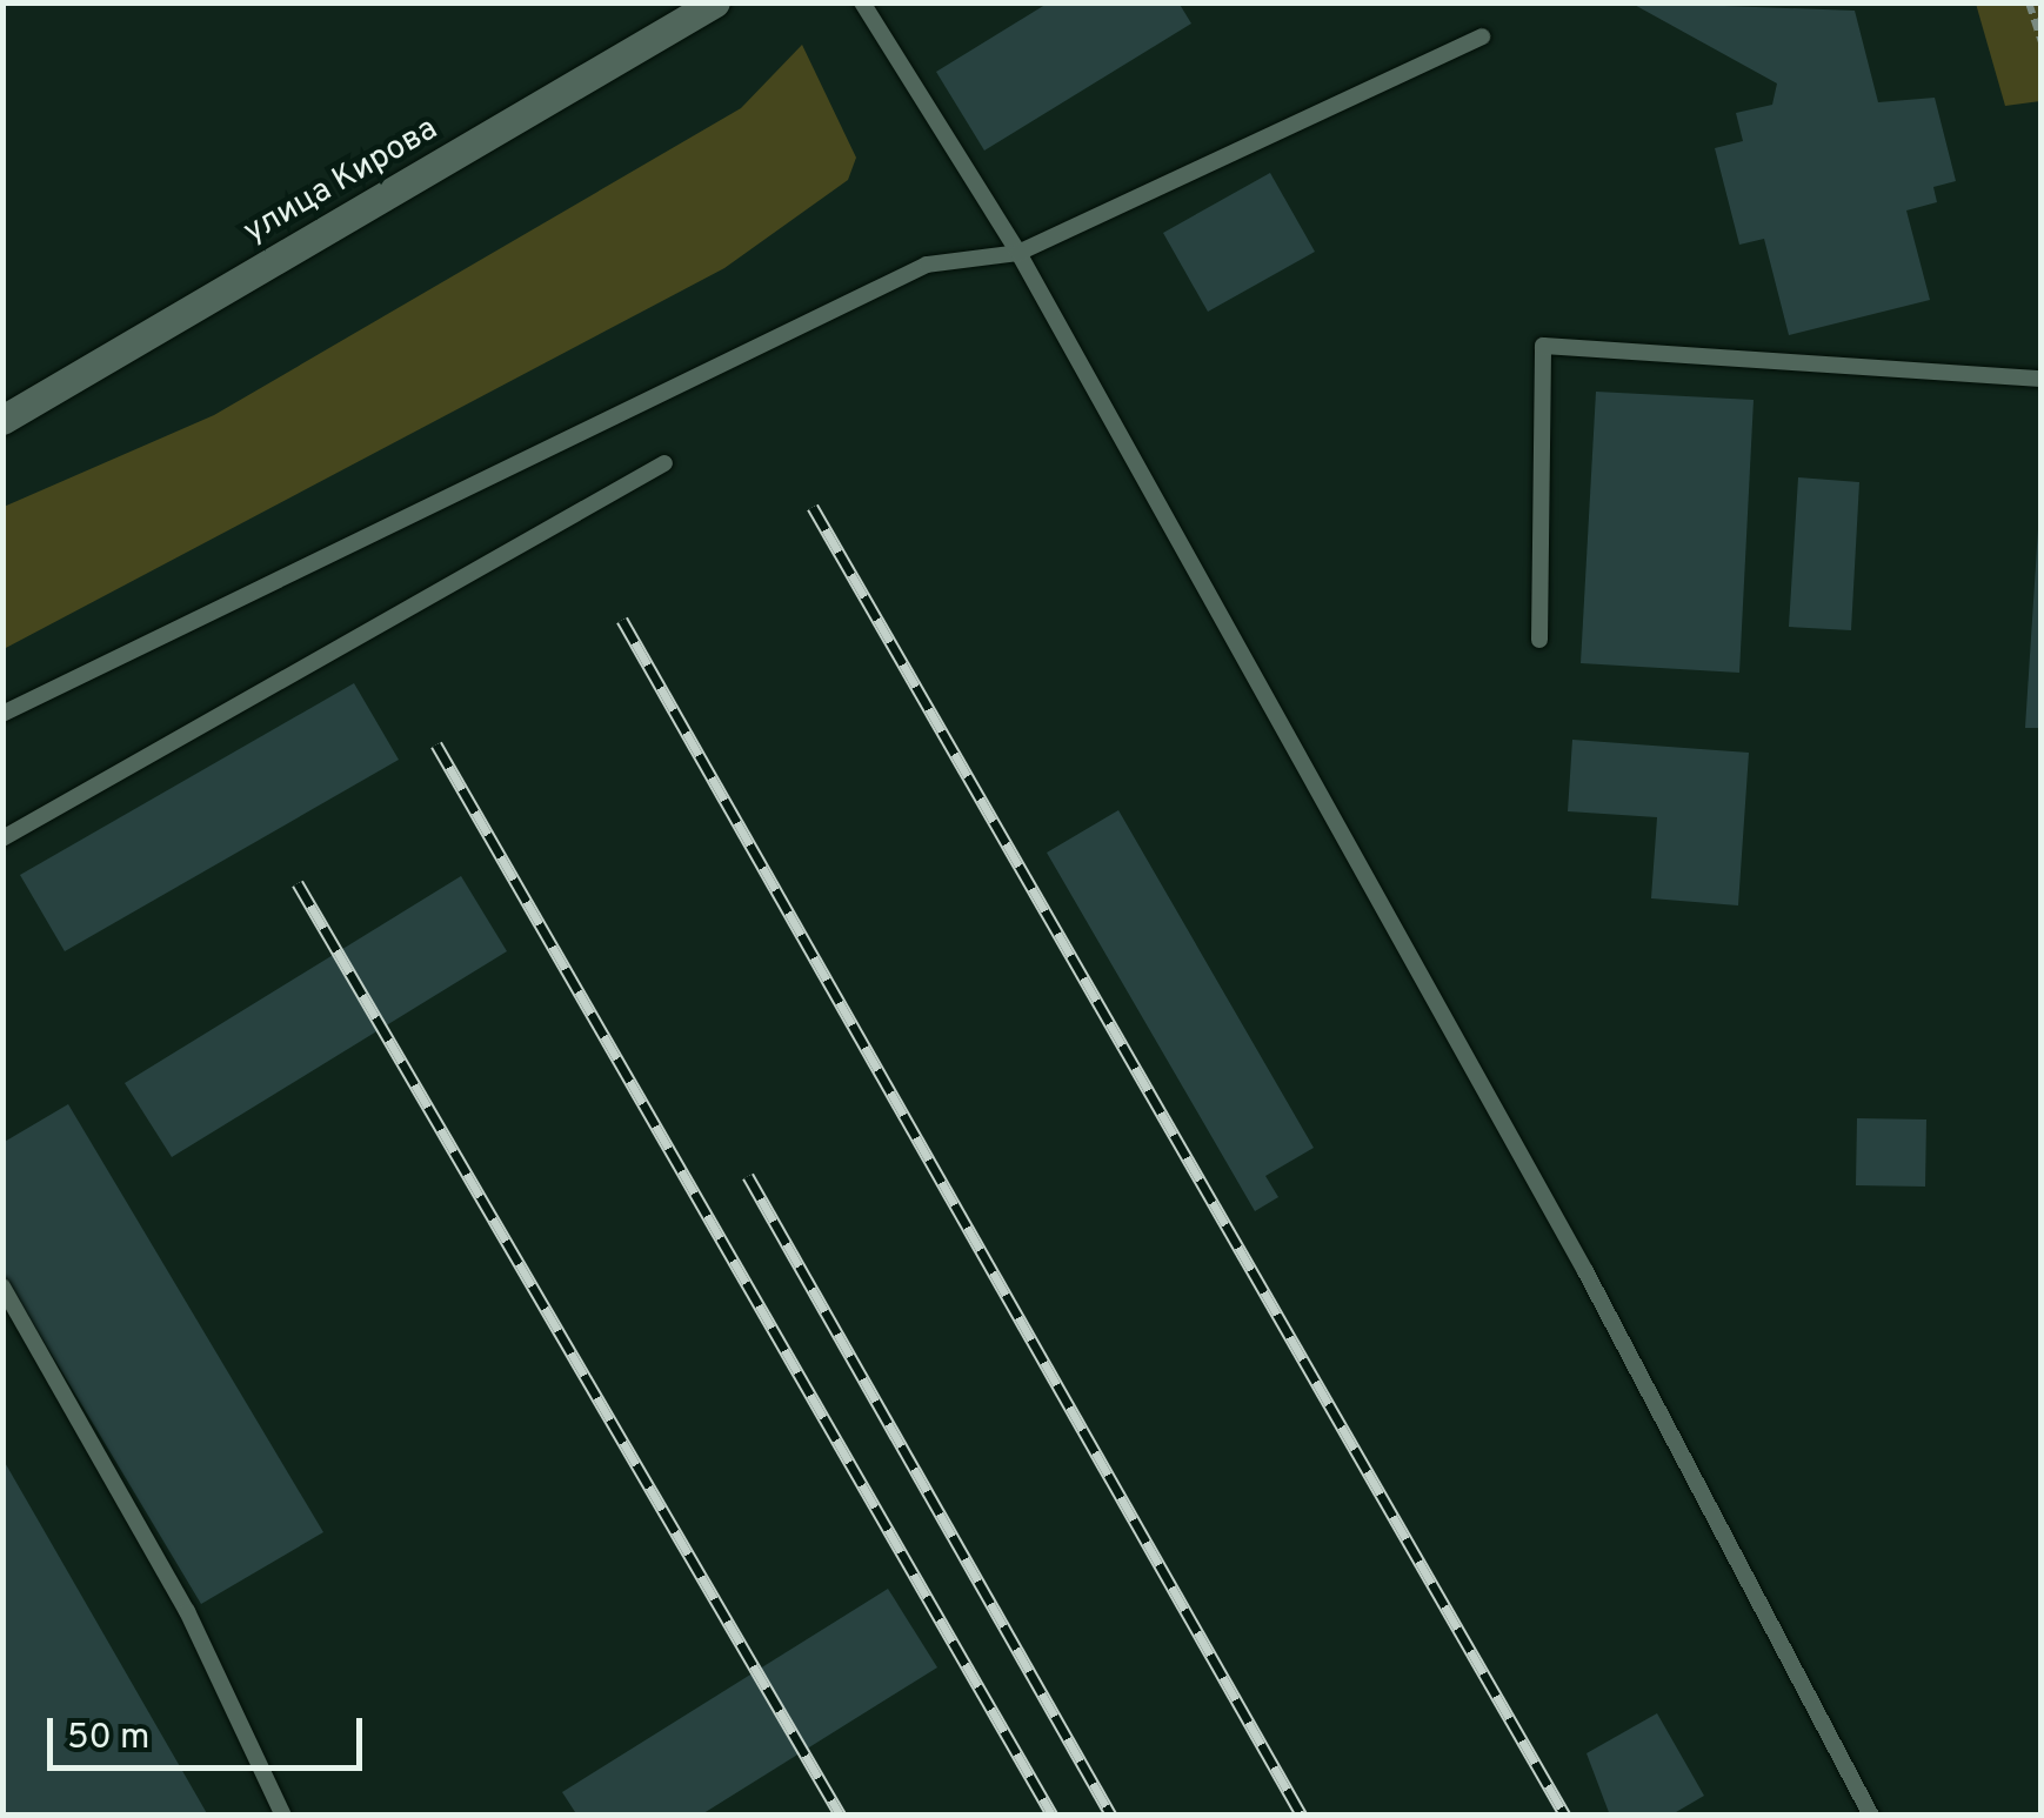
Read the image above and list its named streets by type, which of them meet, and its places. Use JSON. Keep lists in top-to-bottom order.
{
  "streets": {
    "main road": ["улица Кирова"]
  },
  "scale_bar": "50 m"
}
